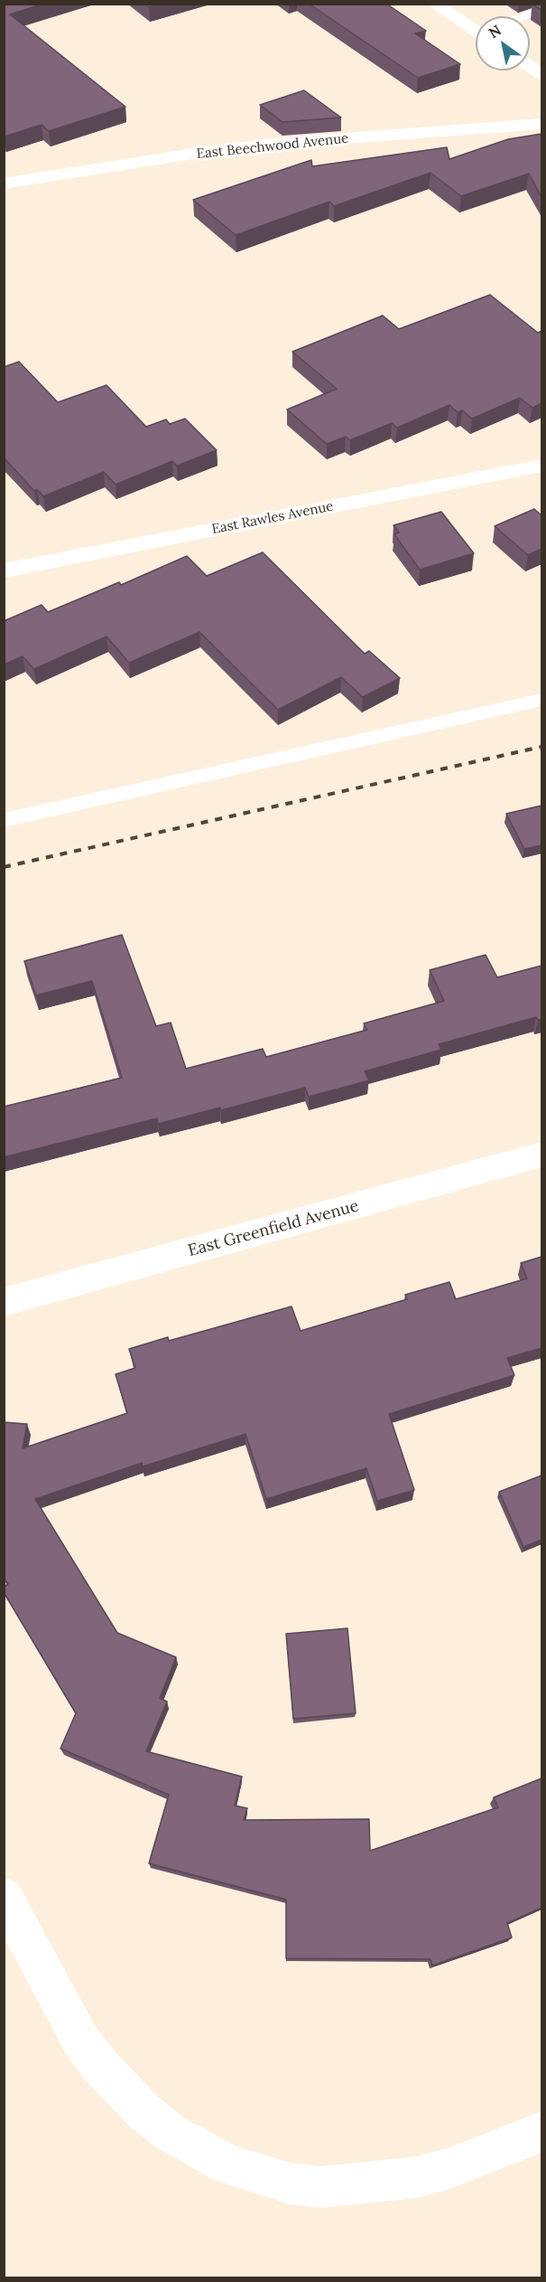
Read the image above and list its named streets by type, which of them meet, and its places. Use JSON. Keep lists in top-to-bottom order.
{
  "streets": {
    "street": ["East Beechwood Avenue", "East Rawles Avenue", "East Greenfield Avenue"]
  },
  "north": "top left"
}
